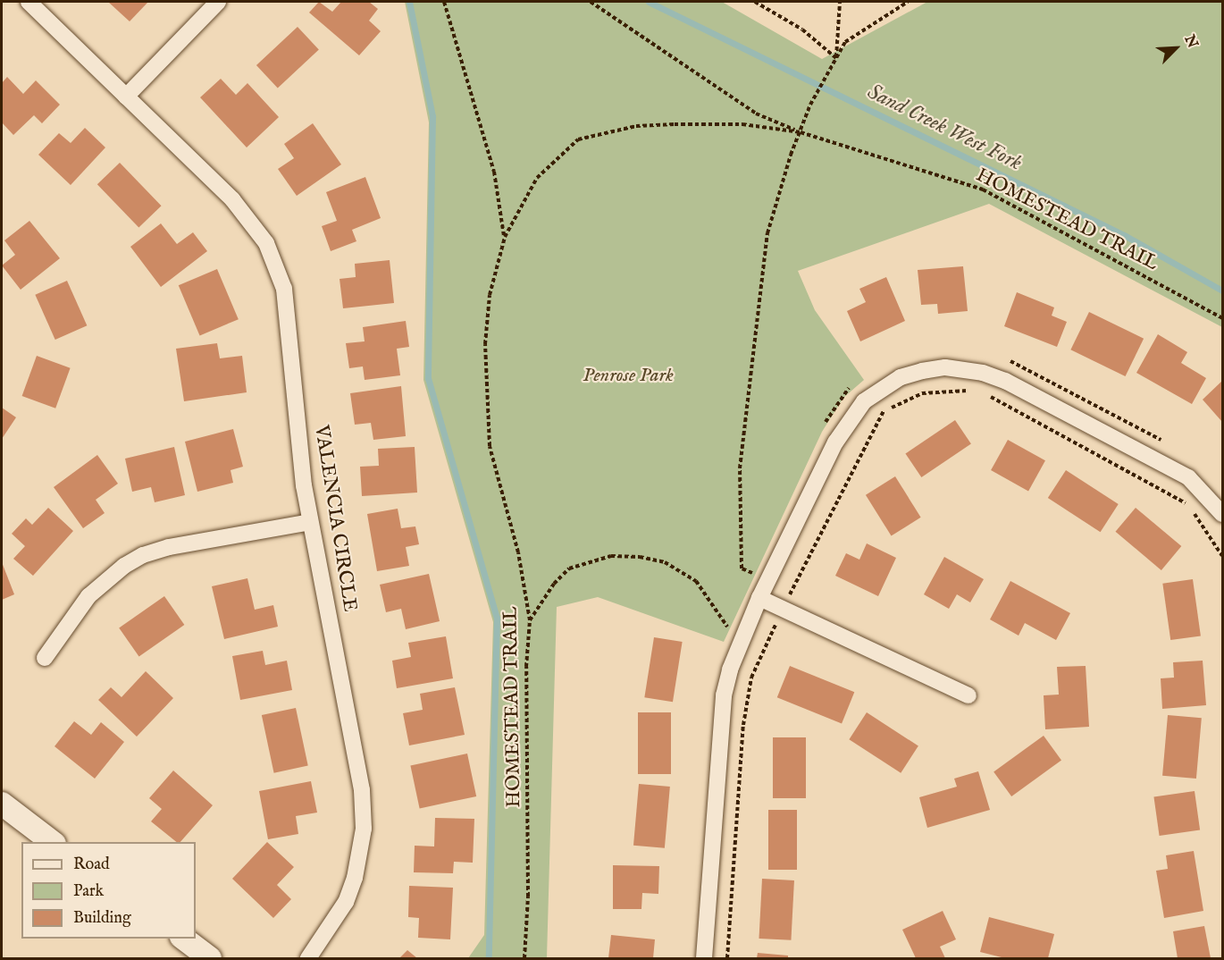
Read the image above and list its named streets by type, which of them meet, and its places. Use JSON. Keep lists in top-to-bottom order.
{
  "streets": {
    "street": ["VALENCIA CIRCLE"],
    "path": ["HOMESTEAD TRAIL"]
  },
  "water": ["Sand Creek West Fork"],
  "parks": ["Penrose Park"],
  "legend": ["Road", "Park", "Building"],
  "north": "top right"
}
